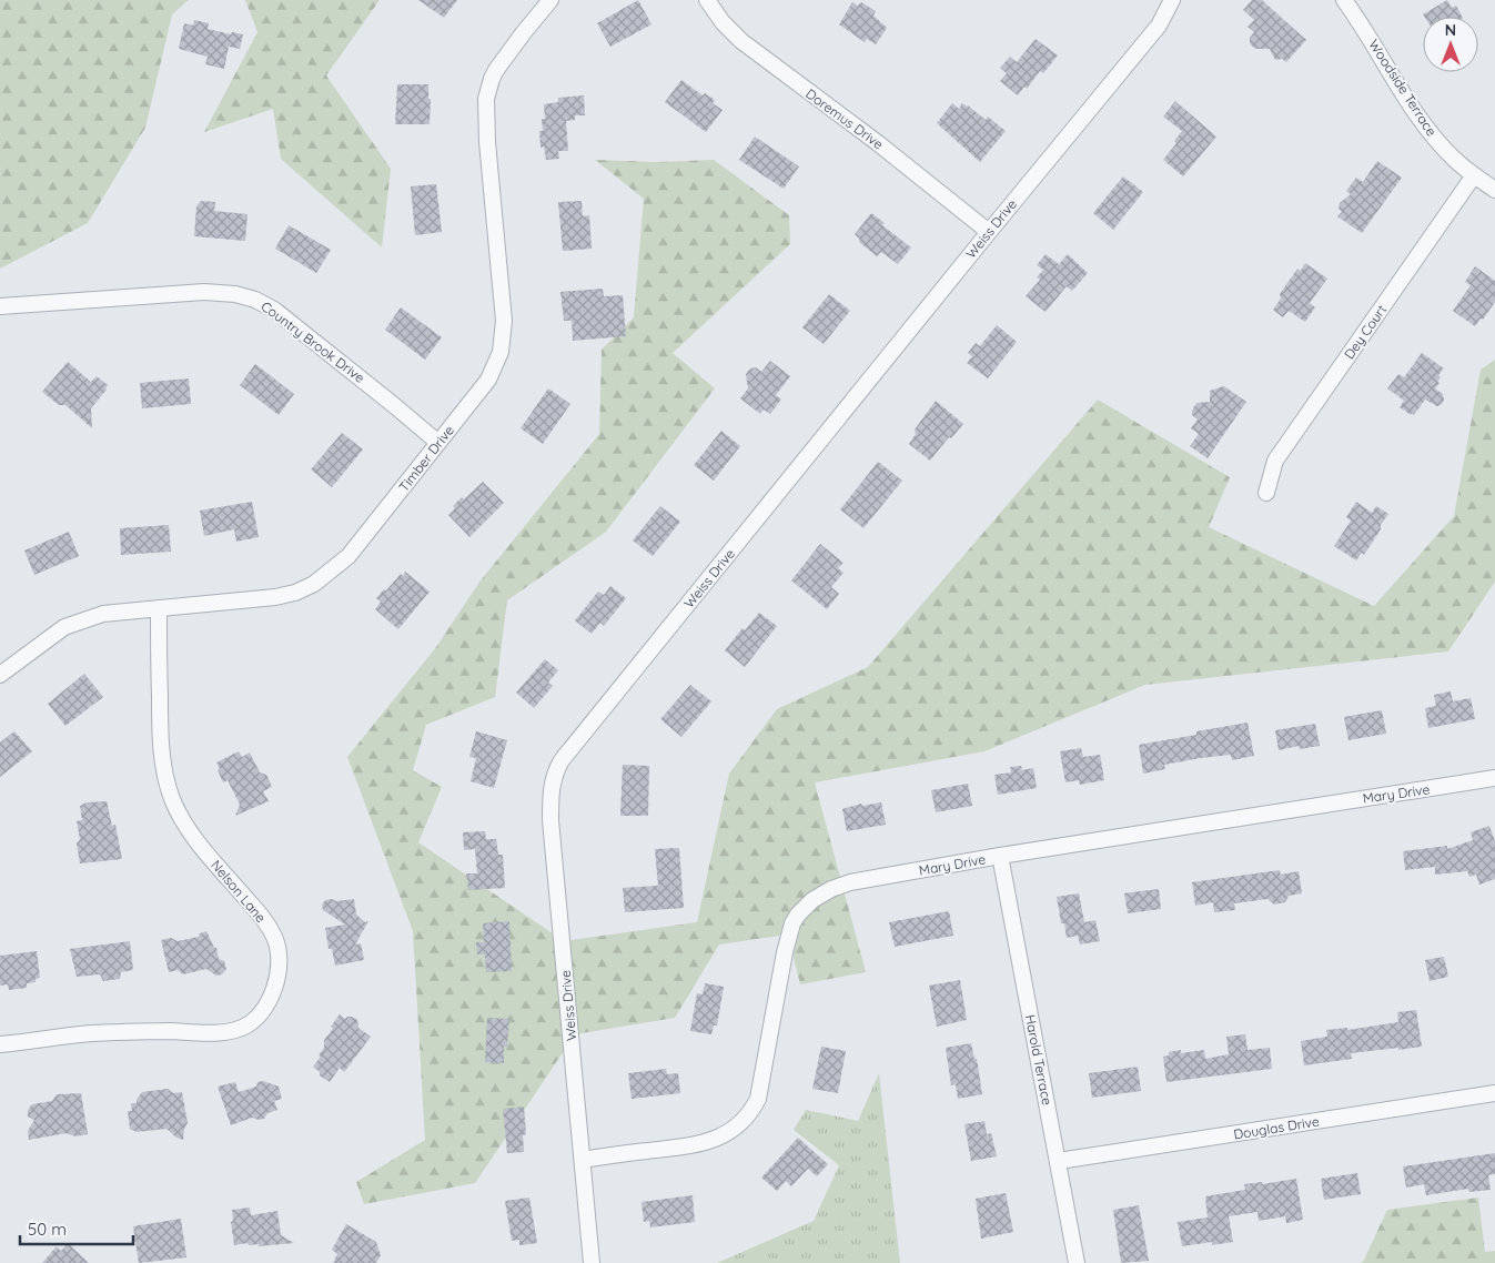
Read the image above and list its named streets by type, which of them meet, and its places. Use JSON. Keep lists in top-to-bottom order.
{
  "streets": {
    "street": [
      "Woodside Terrace",
      "Doremus Drive",
      "Weiss Drive",
      "Dey Court",
      "Country Brook Drive",
      "Timber Drive",
      "Mary Drive",
      "Nelson Lane",
      "Harold Terrace",
      "Douglas Drive"
    ]
  },
  "crossings": [
    ["Woodside Terrace", "Dey Court"],
    ["Doremus Drive", "Weiss Drive"],
    ["Weiss Drive", "Mary Drive"],
    ["Country Brook Drive", "Timber Drive"],
    ["Timber Drive", "Nelson Lane"],
    ["Mary Drive", "Harold Terrace"],
    ["Harold Terrace", "Douglas Drive"]
  ],
  "scale_bar": "50 m",
  "north": "top"
}
